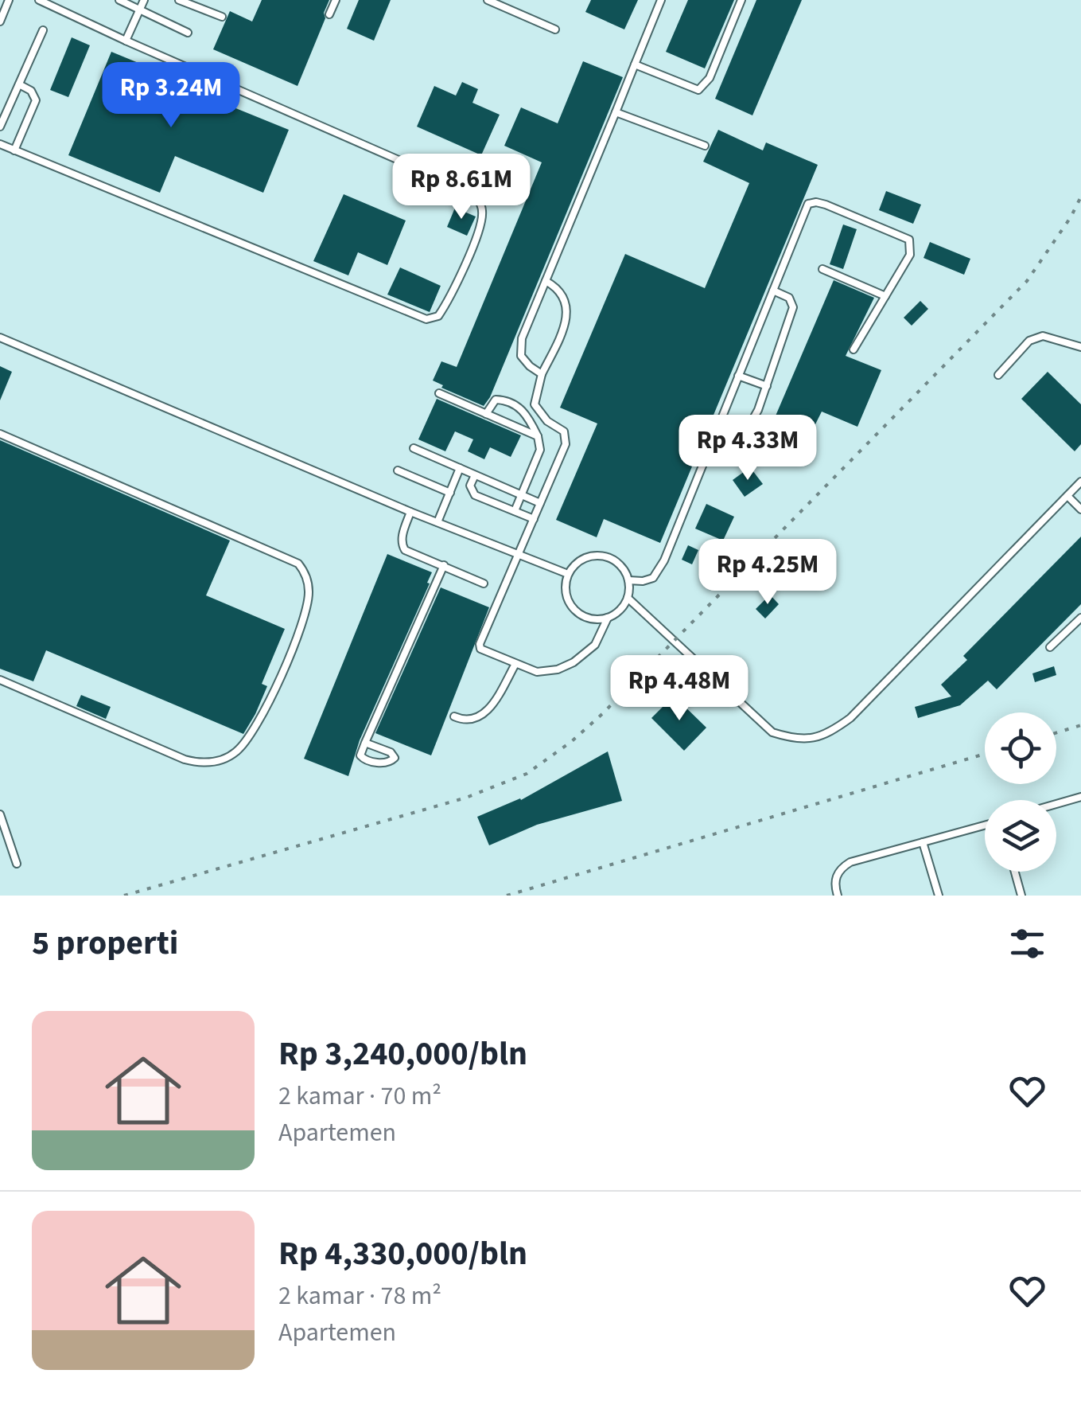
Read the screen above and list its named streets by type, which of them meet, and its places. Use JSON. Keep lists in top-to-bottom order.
{
  "page": {
    "price": [
      "Rp 3.24M",
      "Rp 8.61M",
      "Rp 4.33M",
      "Rp 4.25M",
      "Rp 4.48M"
    ],
    "heading": "5 properti",
    "list": [
      {
        "name": "Rp 3,240,000/bln",
        "note": "2 kamar · 70 m² · Apartemen"
      },
      {
        "name": "Rp 4,330,000/bln",
        "note": "2 kamar · 78 m² · Apartemen"
      }
    ]
  }
}
